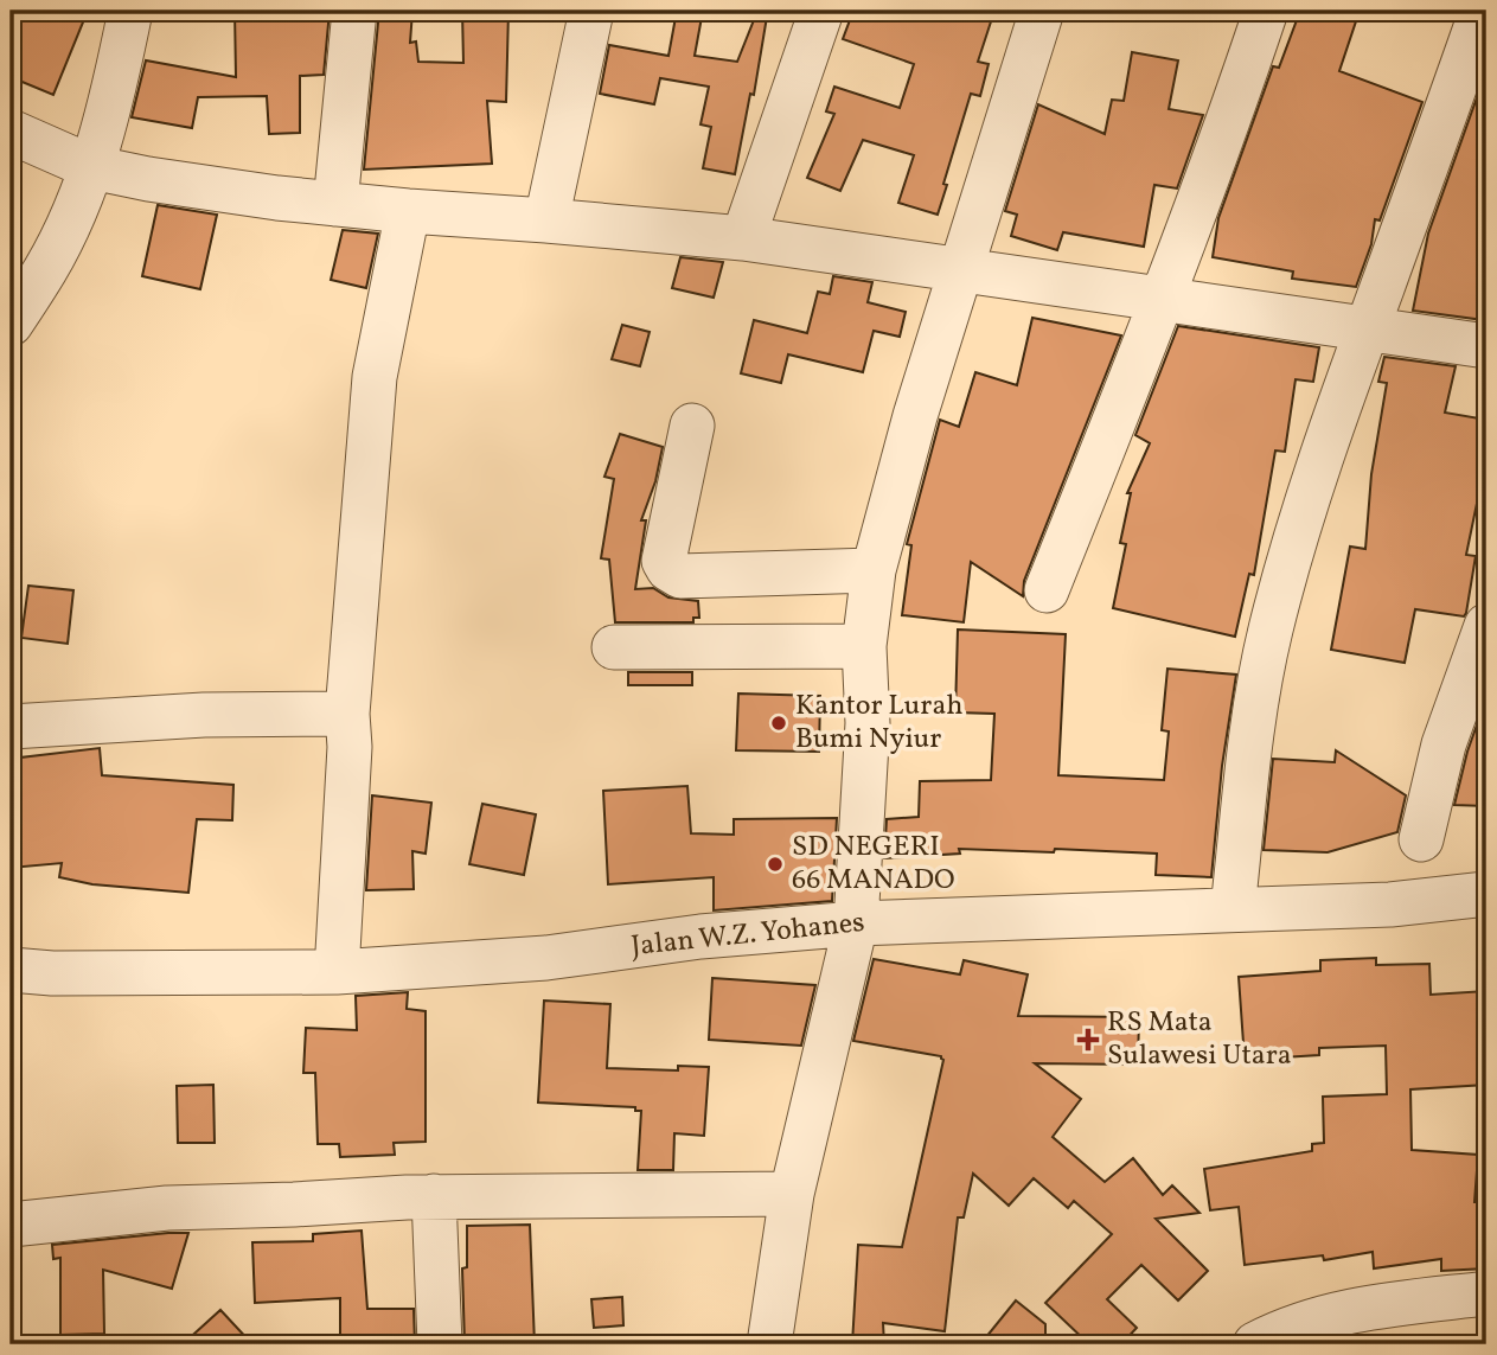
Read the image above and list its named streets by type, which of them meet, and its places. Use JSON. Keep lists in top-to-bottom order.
{
  "streets": {
    "street": ["Jalan W.Z. Yohanes"]
  },
  "places": {
    "other": ["Kantor Lurah Bumi Nyiur", "SD NEGERI 66 MANADO"],
    "health": ["RS Mata Sulawesi Utara"]
  }
}
